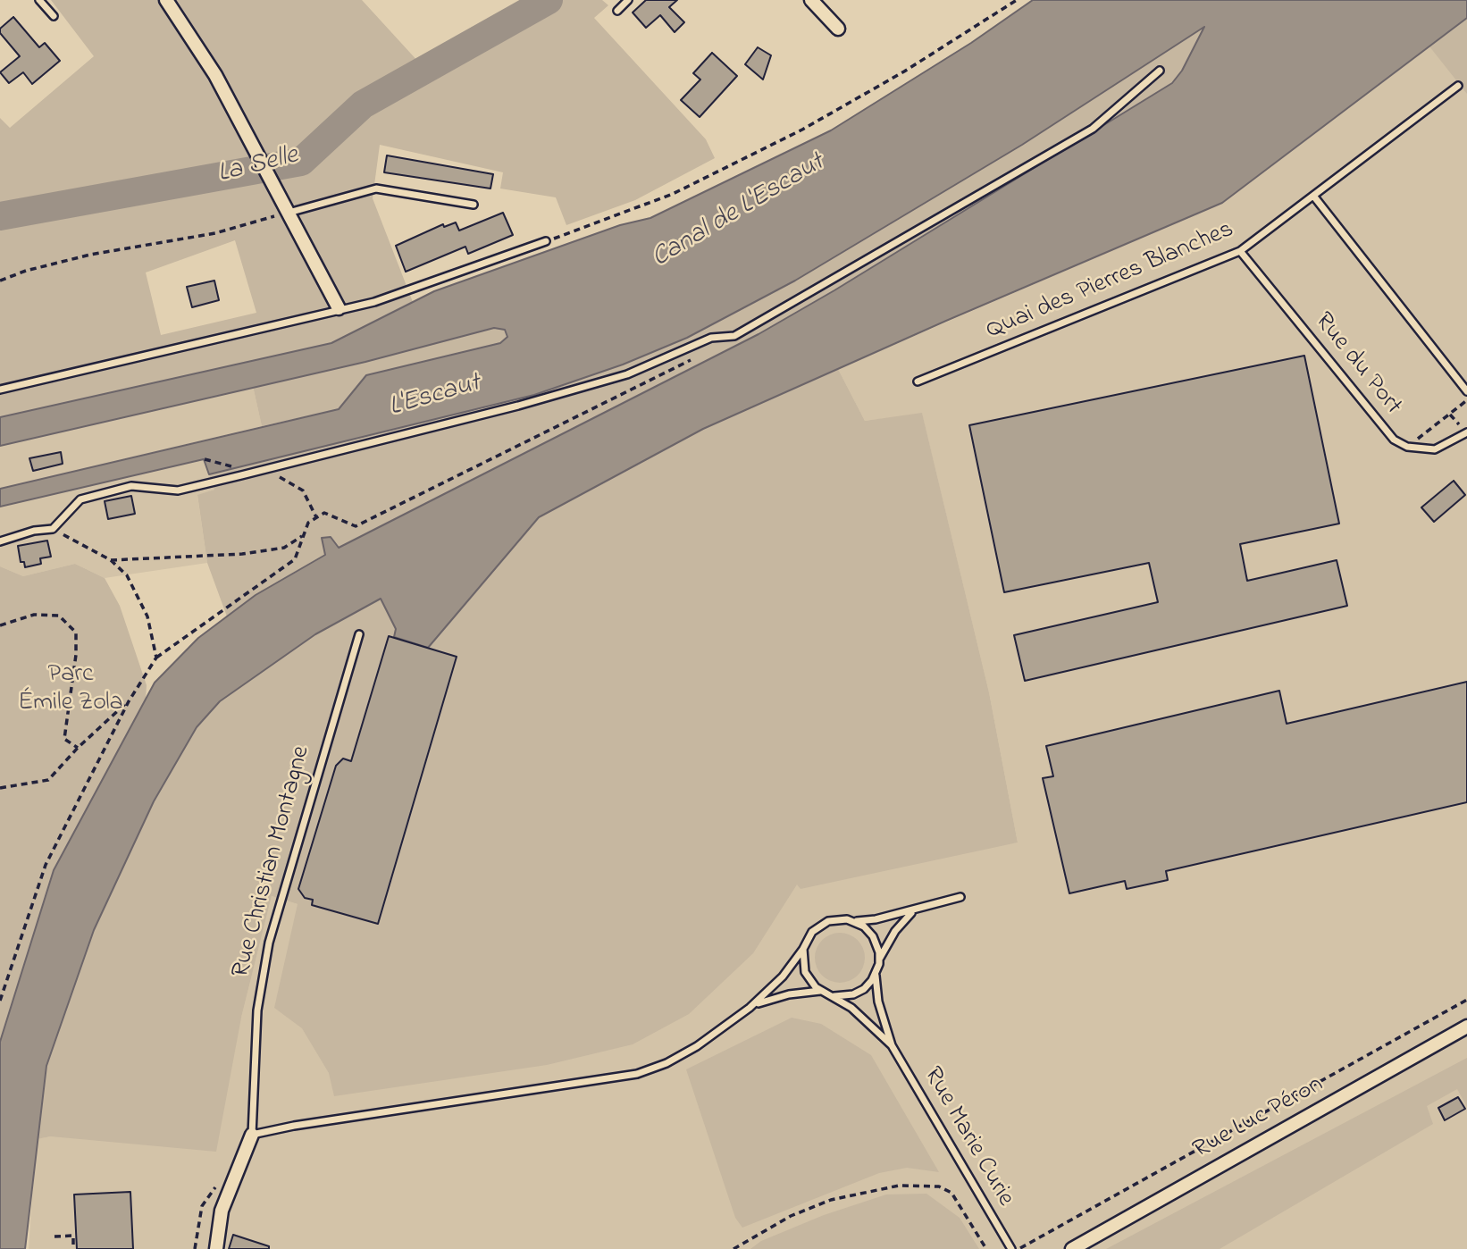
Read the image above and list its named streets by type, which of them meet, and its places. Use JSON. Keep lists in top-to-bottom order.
{
  "streets": {
    "street": ["Rue Christian Montagne", "Rue Luc Péron"],
    "lane": ["Quai des Pierres Blanches", "Rue du Port", "Rue Marie Curie"]
  },
  "crossings": [
    ["Quai des Pierres Blanches", "Rue du Port"]
  ],
  "water": ["La Selle", "Canal de L'Escaut", "L'Escaut"],
  "parks": ["Parc Émile Zola"]
}
